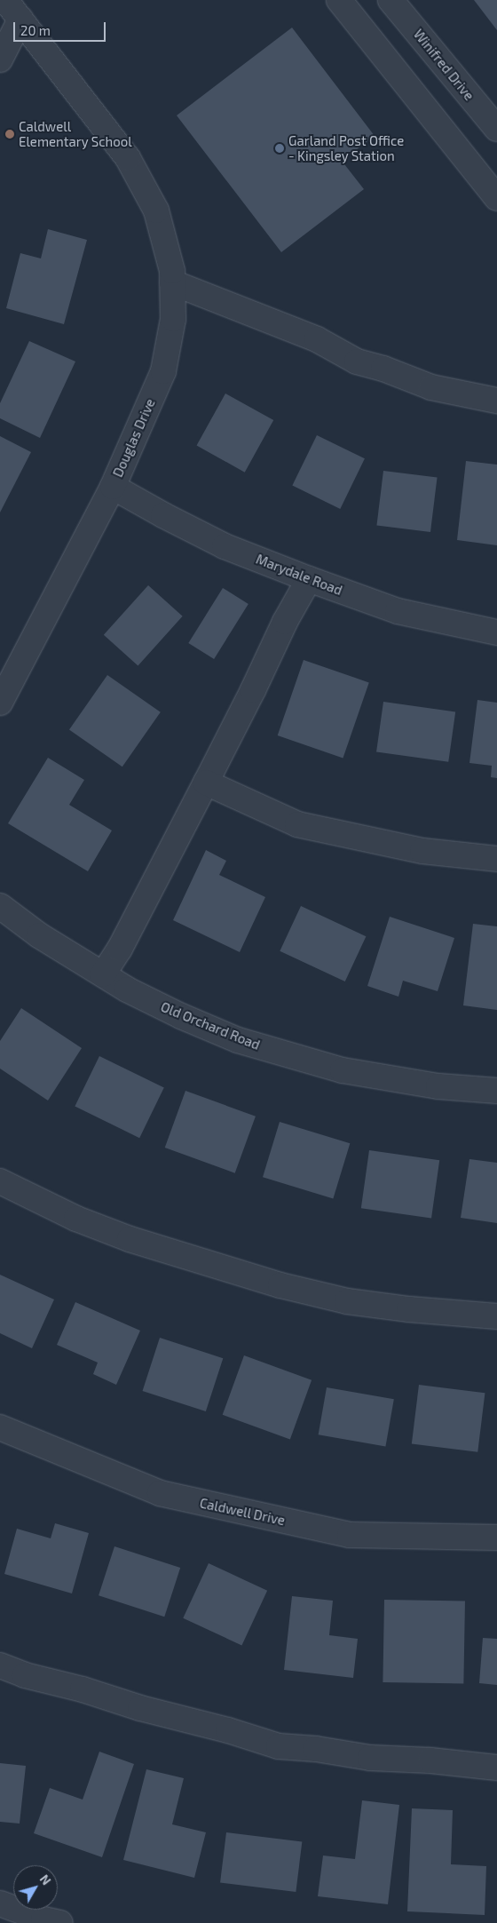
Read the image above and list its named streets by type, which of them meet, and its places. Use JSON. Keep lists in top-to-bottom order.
{
  "streets": {
    "street": [
      "Winifred Drive",
      "Douglas Drive",
      "Marydale Road",
      "Old Orchard Road",
      "Caldwell Drive"
    ]
  },
  "crossings": [
    ["Douglas Drive", "Marydale Road"]
  ],
  "places": ["Caldwell Elementary School", "Garland Post Office - Kingsley Station"],
  "scale_bar": "20 m",
  "north": "top right"
}
